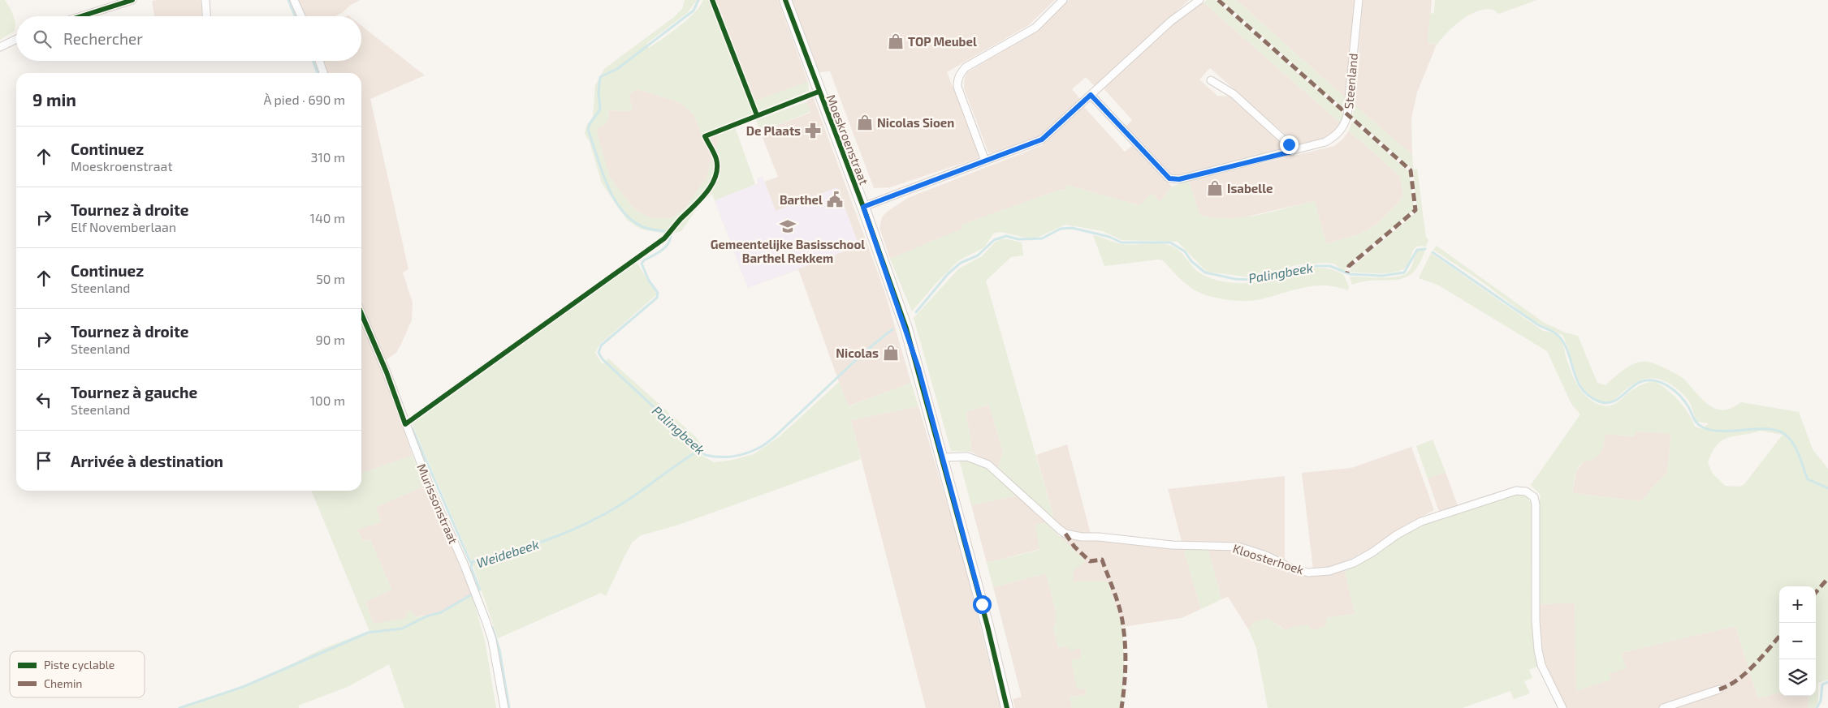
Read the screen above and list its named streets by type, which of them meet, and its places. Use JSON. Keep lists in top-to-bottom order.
{
  "streets": {
    "main road": ["Moeskroenstraat"],
    "street": ["Steenland", "Murissonstraat", "Kloosterhoek"]
  },
  "crossings": [
    ["Moeskroenstraat", "Kloosterhoek"]
  ],
  "water": ["Palingbeek", "Weidebeek"],
  "places": {
    "shop": [
      "TOP Meubel",
      "Nicolas Sioen",
      "Isabelle",
      "Nicolas"
    ],
    "pharmacy": ["De Plaats"],
    "public building": ["Barthel"],
    "school or university": ["Gemeentelijke Basisschool Barthel Rekkem"]
  },
  "legend": ["Piste cyclable", "Chemin"],
  "page": {
    "search": "Rechercher",
    "heading": ["9 min", "À pied · 690 m"],
    "list": [
      ["Continuez", "Moeskroenstraat", "310 m"],
      ["Tournez à droite", "Elf Novemberlaan", "140 m"],
      ["Continuez", "Steenland", "50 m"],
      ["Tournez à droite", "Steenland", "90 m"],
      ["Tournez à gauche", "Steenland", "100 m"],
      "Arrivée à destination"
    ],
    "map_buttons": ["+", "−"]
  }
}
